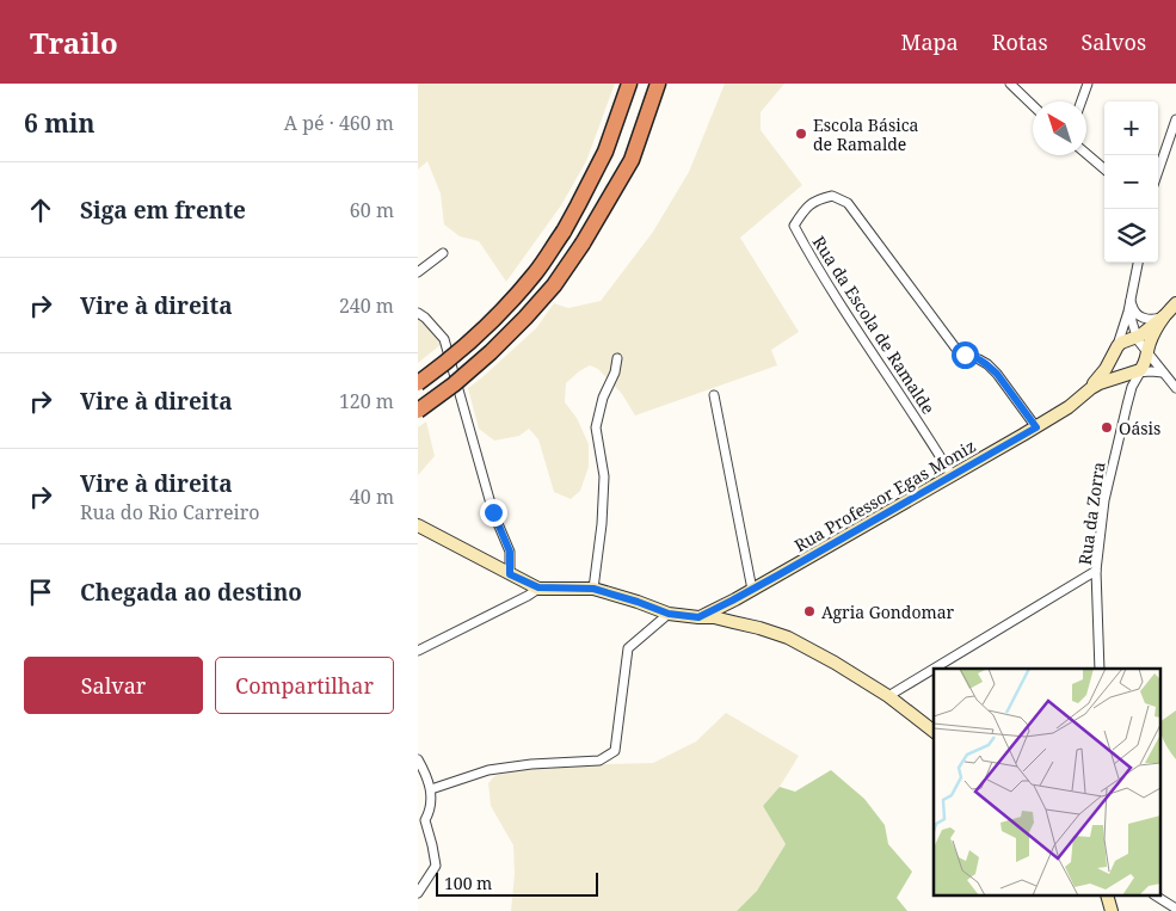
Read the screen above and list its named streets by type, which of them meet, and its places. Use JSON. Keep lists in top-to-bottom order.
{
  "streets": {
    "main road": ["Rua Professor Egas Moniz"],
    "street": ["Rua da Escola de Ramalde", "Rua da Zorra"]
  },
  "crossings": [
    ["Rua da Escola de Ramalde", "Rua Professor Egas Moniz"],
    ["Rua Professor Egas Moniz", "Rua da Zorra"]
  ],
  "places": ["Escola Básica de Ramalde", "Oásis", "Agria Gondomar"],
  "scale_bar": "100 m",
  "north": "top left",
  "page": {
    "header": "Trailo",
    "nav": ["Mapa", "Rotas", "Salvos"],
    "heading": ["6 min", "A pé · 460 m"],
    "map_buttons": ["+", "−"],
    "list": [
      ["Siga em frente", "60 m"],
      ["Vire à direita", "240 m"],
      ["Vire à direita", "120 m"],
      ["Vire à direita", "Rua do Rio Carreiro", "40 m"],
      "Chegada ao destino"
    ],
    "buttons": ["Salvar", "Compartilhar"],
    "scale": "100 m"
  }
}
